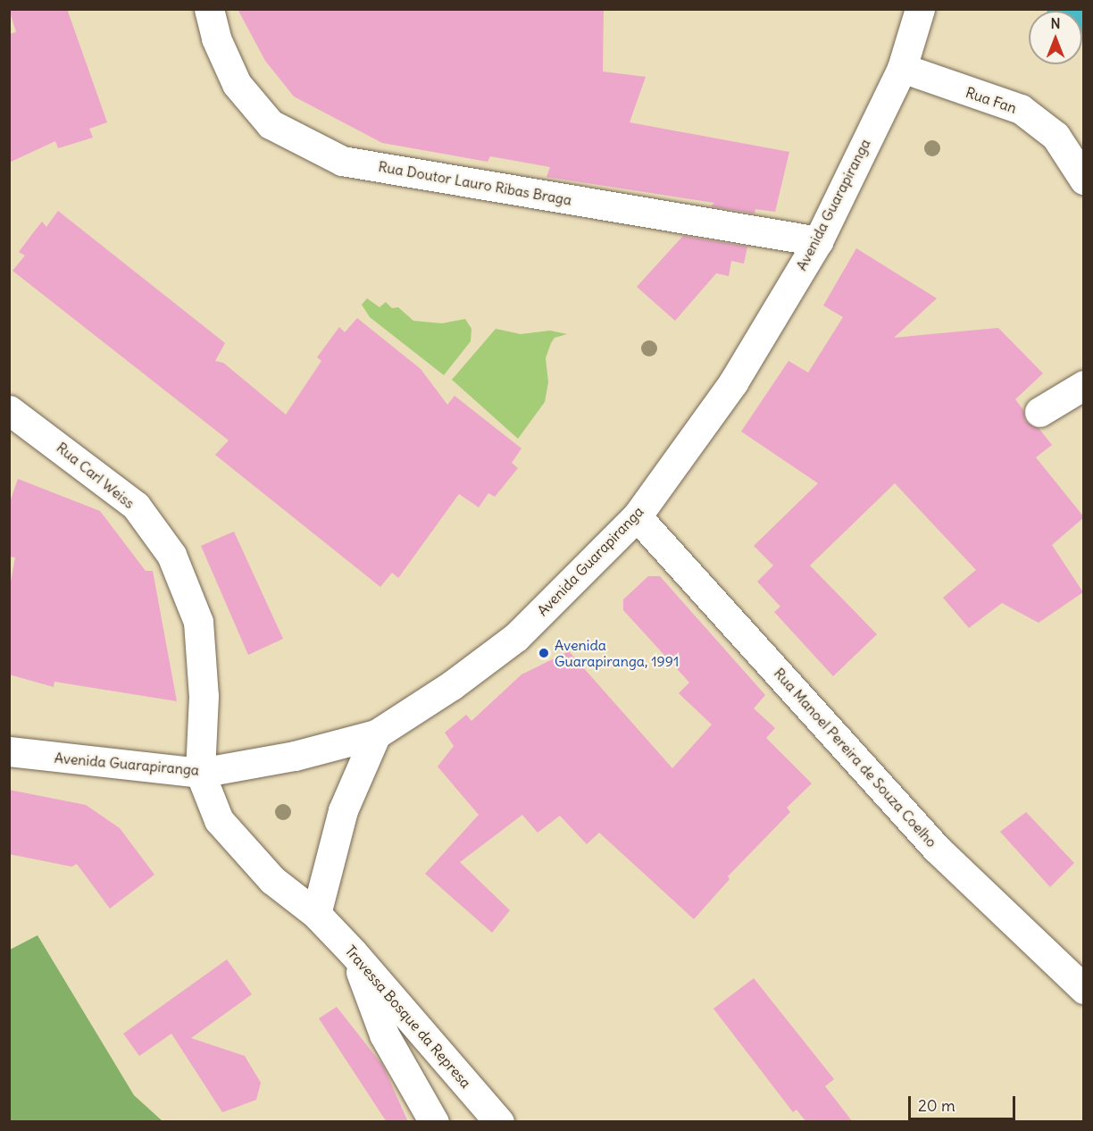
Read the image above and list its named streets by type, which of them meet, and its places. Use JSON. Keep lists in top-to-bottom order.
{
  "streets": {
    "street": [
      "Rua Fan",
      "Rua Doutor Lauro Ribas Braga",
      "Avenida Guarapiranga",
      "Rua Carl Weiss",
      "Rua Manoel Pereira de Souza Coelho",
      "Travessa Bosque da Represa"
    ]
  },
  "crossings": [
    ["Rua Fan", "Avenida Guarapiranga"],
    ["Rua Doutor Lauro Ribas Braga", "Avenida Guarapiranga"],
    ["Avenida Guarapiranga", "Rua Carl Weiss"],
    ["Avenida Guarapiranga", "Rua Manoel Pereira de Souza Coelho"],
    ["Avenida Guarapiranga", "Travessa Bosque da Represa"],
    ["Rua Carl Weiss", "Travessa Bosque da Represa"]
  ],
  "places": ["Avenida Guarapiranga, 1991"],
  "scale_bar": "20 m",
  "north": "top"
}
